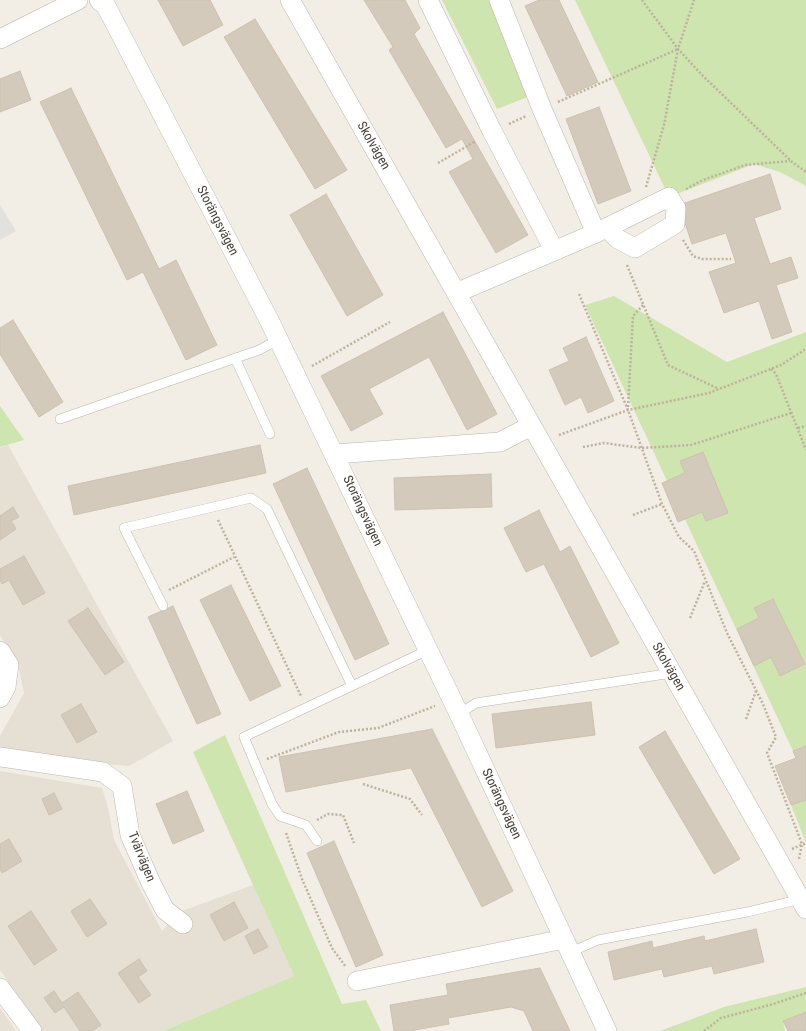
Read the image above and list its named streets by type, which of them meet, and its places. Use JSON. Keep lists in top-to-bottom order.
{
  "streets": {
    "street": ["Skolvägen", "Storängsvägen", "Tvärvägen"]
  }
}
